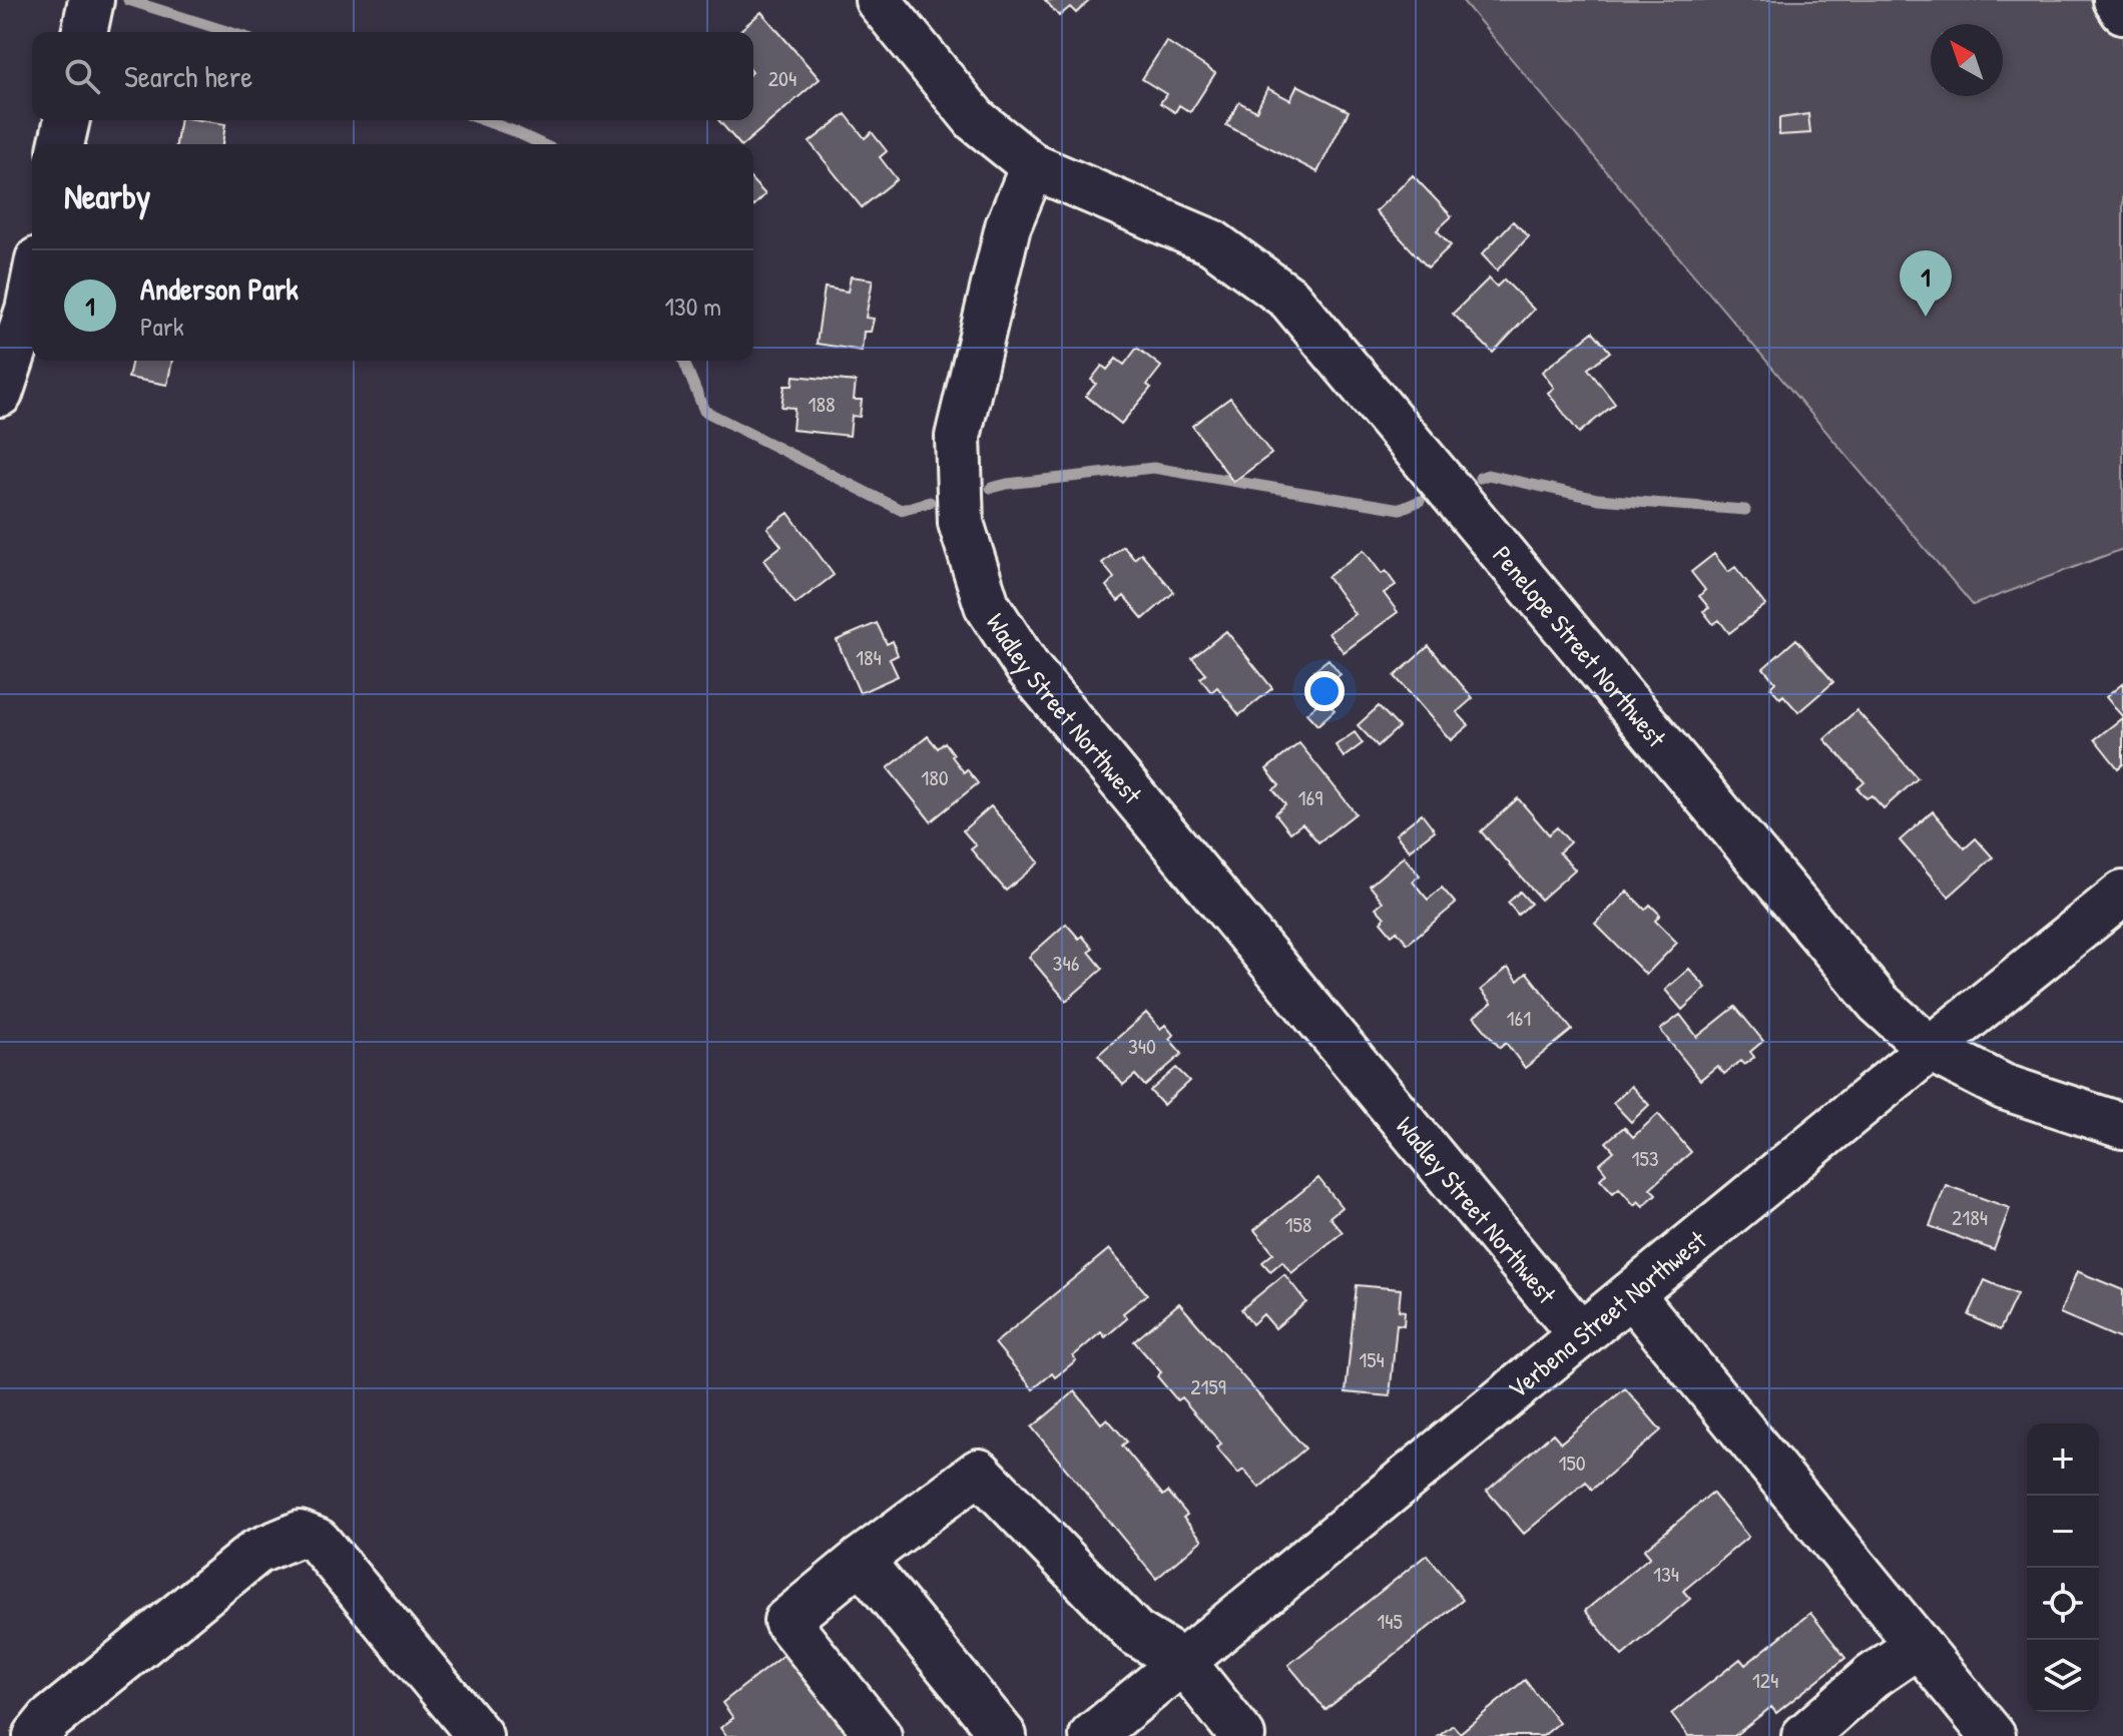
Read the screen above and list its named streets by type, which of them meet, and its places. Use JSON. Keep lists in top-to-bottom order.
{
  "streets": {
    "street": ["Penelope Street Northwest", "Wadley Street Northwest", "Verbena Street Northwest"]
  },
  "crossings": [
    ["Penelope Street Northwest", "Wadley Street Northwest"],
    ["Penelope Street Northwest", "Verbena Street Northwest"],
    ["Wadley Street Northwest", "Verbena Street Northwest"]
  ],
  "house_numbers": [
    "204",
    "188",
    "184",
    "180",
    "169",
    "346",
    "161",
    "340",
    "153",
    "2184",
    "158",
    "154",
    "2159",
    "150",
    "134",
    "145",
    "124"
  ],
  "north": "top left",
  "page": {
    "search": "Search here",
    "heading": "Nearby",
    "list": [
      {
        "mark": "1",
        "name": "Anderson Park",
        "note": "Park",
        "value": "130 m"
      }
    ],
    "pins": "1",
    "map_buttons": ["+", "−"]
  }
}
